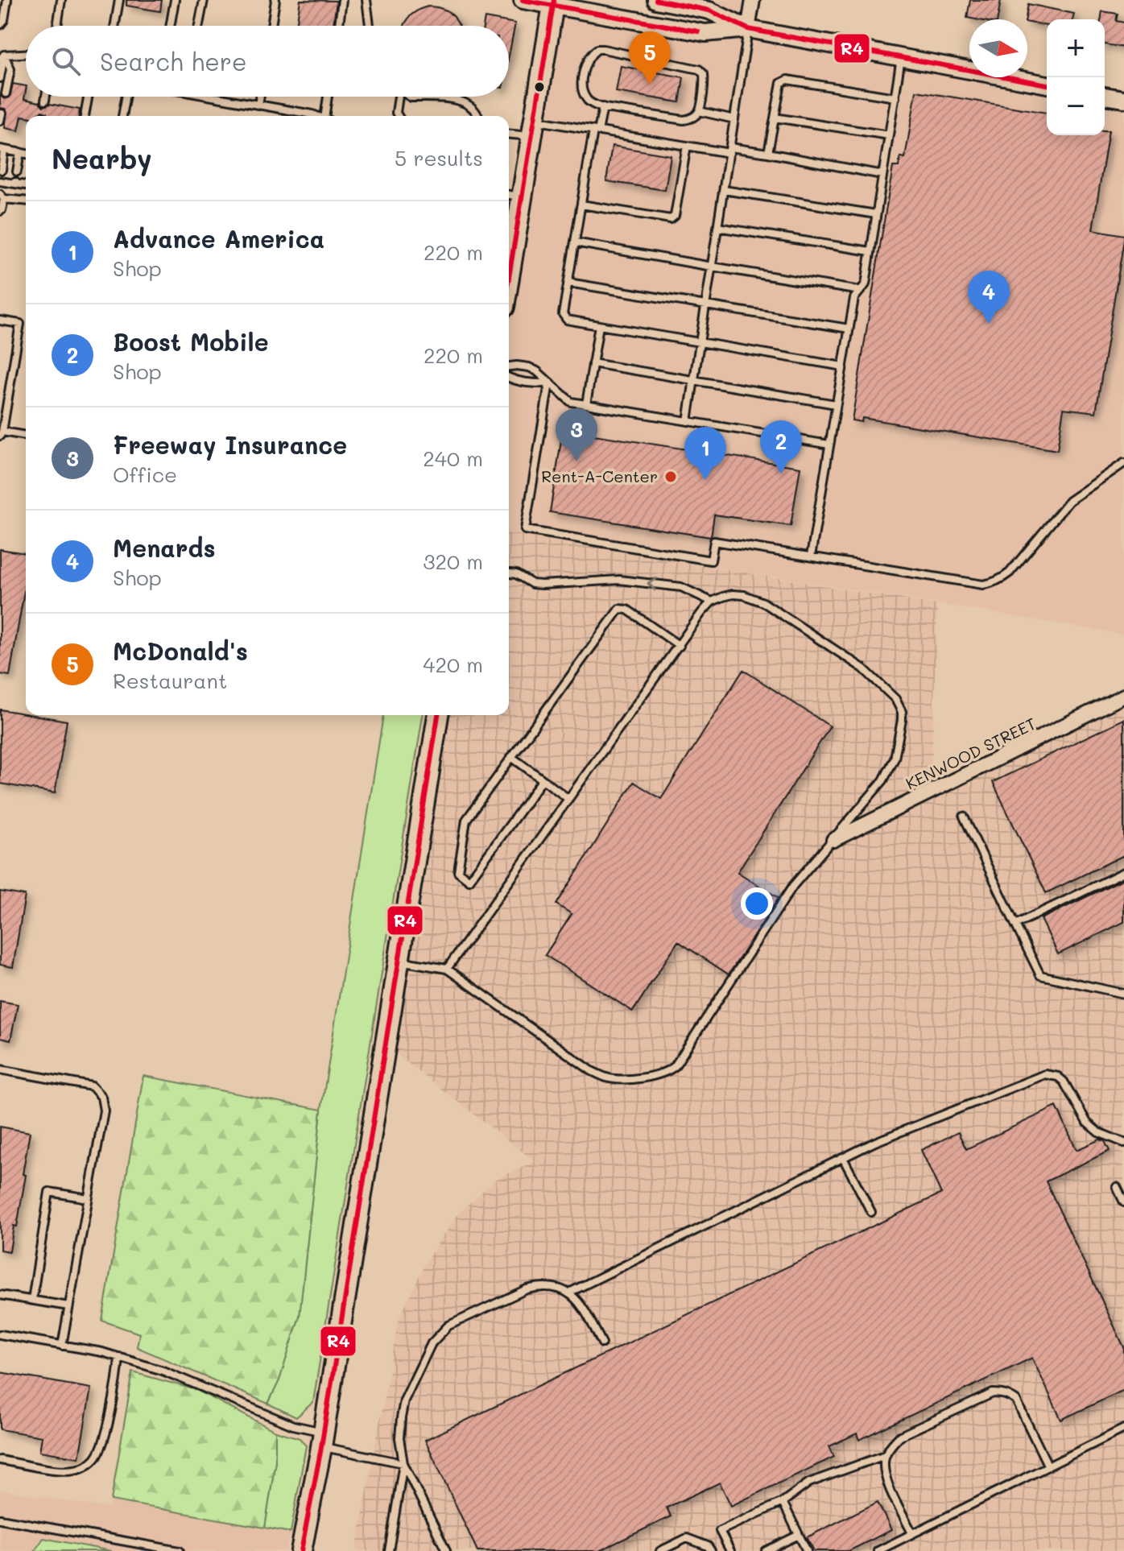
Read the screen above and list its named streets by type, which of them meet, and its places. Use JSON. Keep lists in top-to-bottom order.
{
  "streets": {
    "street": ["KENWOOD STREET"]
  },
  "places": ["Rent-A-Center"],
  "lines": ["transit line R4"],
  "north": "right",
  "page": {
    "map_buttons": ["+", "−"],
    "search": "Search here",
    "pins": [
      "5",
      "4",
      "3",
      "2",
      "1"
    ],
    "heading": ["Nearby", "5 results"],
    "list": [
      {
        "mark": "1",
        "name": "Advance America",
        "note": "Shop",
        "value": "220 m"
      },
      {
        "mark": "2",
        "name": "Boost Mobile",
        "note": "Shop",
        "value": "220 m"
      },
      {
        "mark": "3",
        "name": "Freeway Insurance",
        "note": "Office",
        "value": "240 m"
      },
      {
        "mark": "4",
        "name": "Menards",
        "note": "Shop",
        "value": "320 m"
      },
      {
        "mark": "5",
        "name": "McDonald's",
        "note": "Restaurant",
        "value": "420 m"
      }
    ]
  }
}
